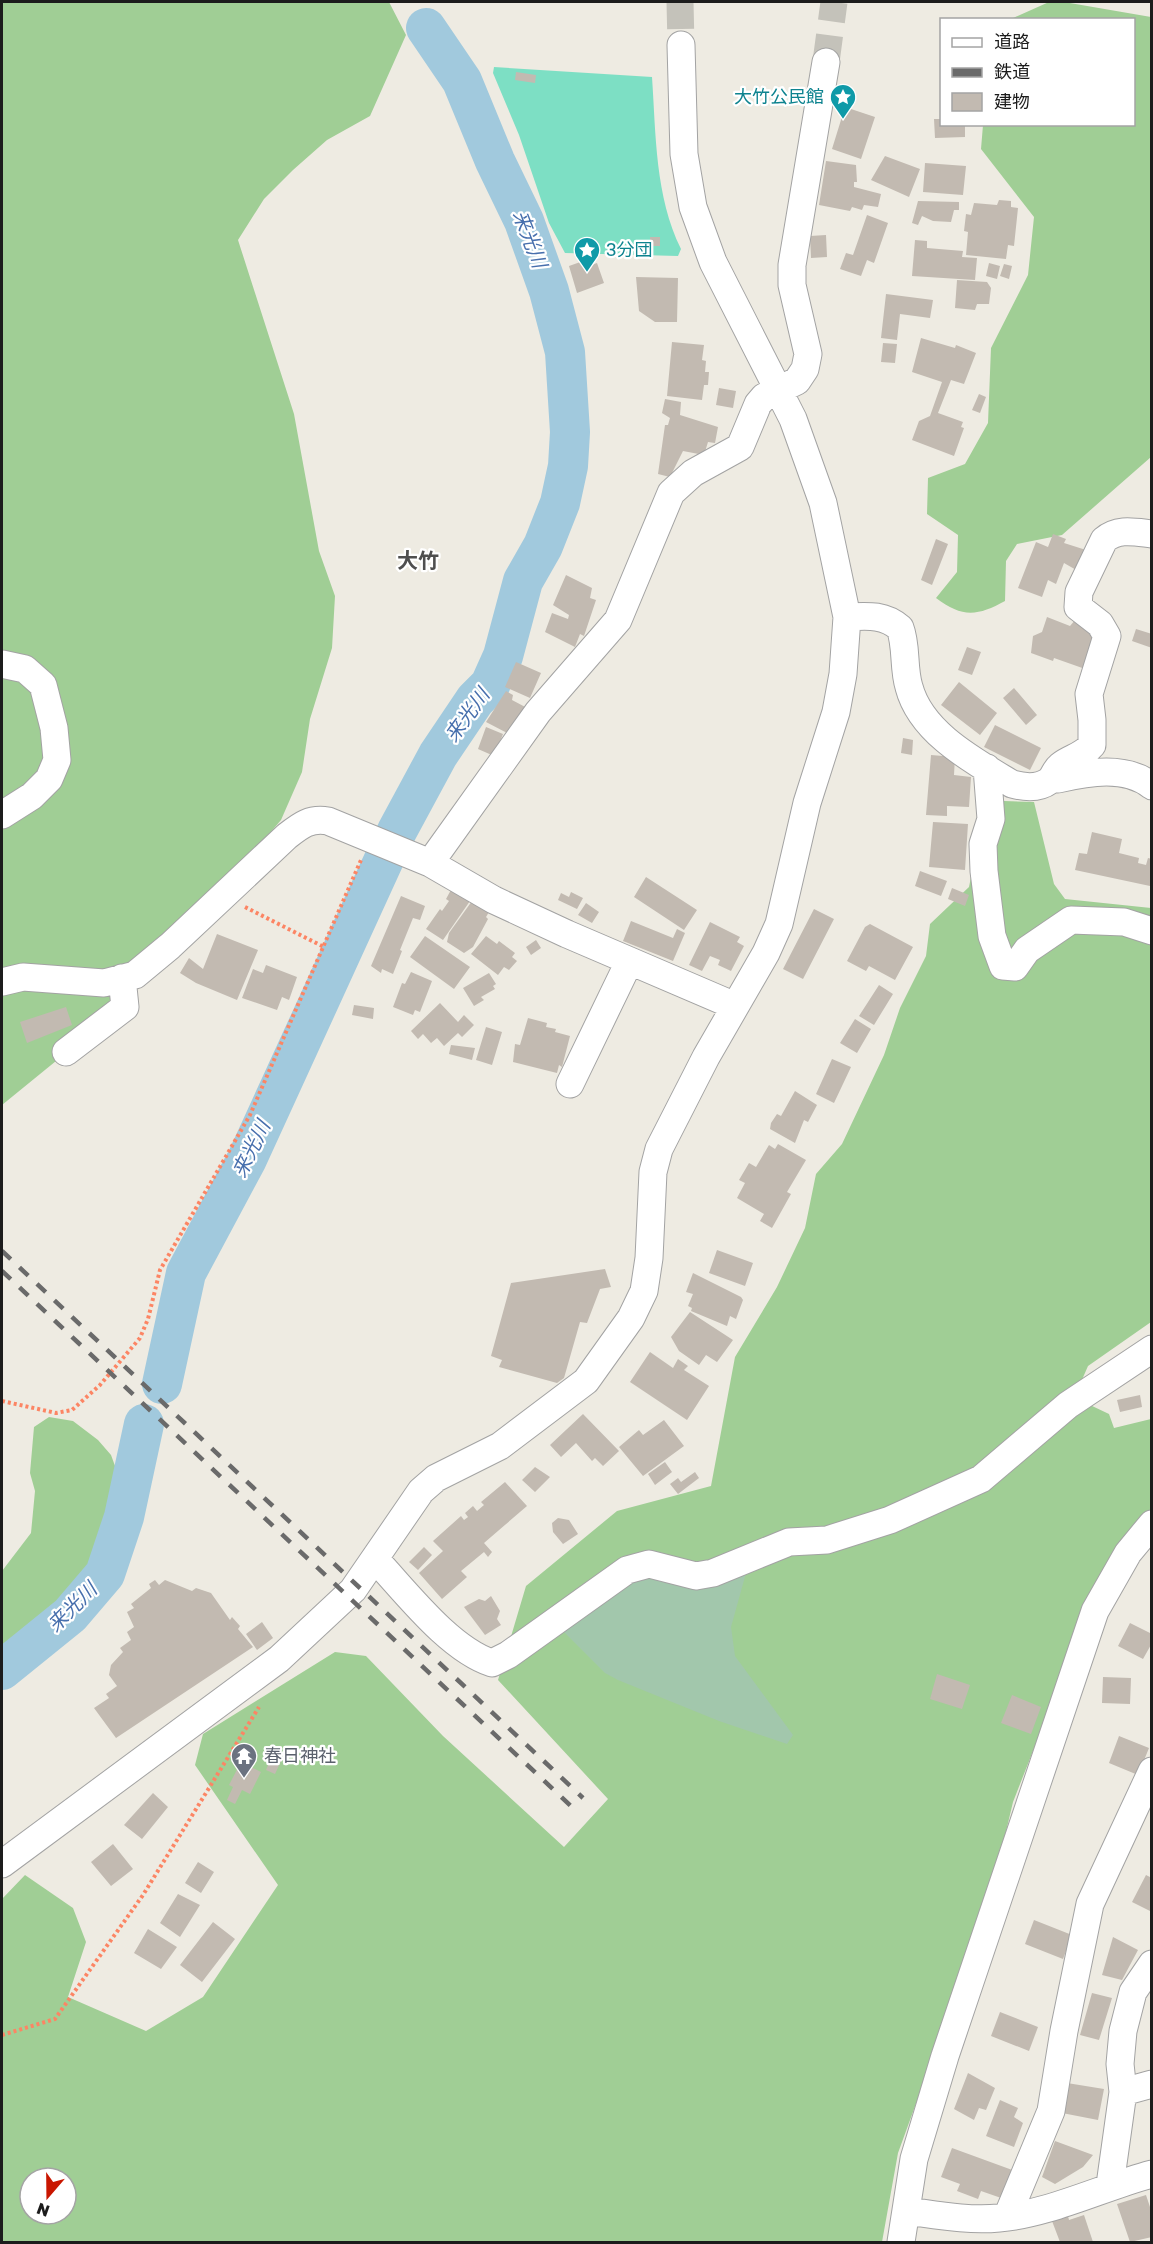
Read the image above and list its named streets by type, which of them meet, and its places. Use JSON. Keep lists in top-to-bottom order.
{
  "districts": ["大竹"],
  "water": ["来光川"],
  "places": {
    "place": ["大竹公民館", "3分団"],
    "temple": ["春日神社"]
  },
  "legend": ["道路", "鉄道", "建物"],
  "north": "bottom"
}
